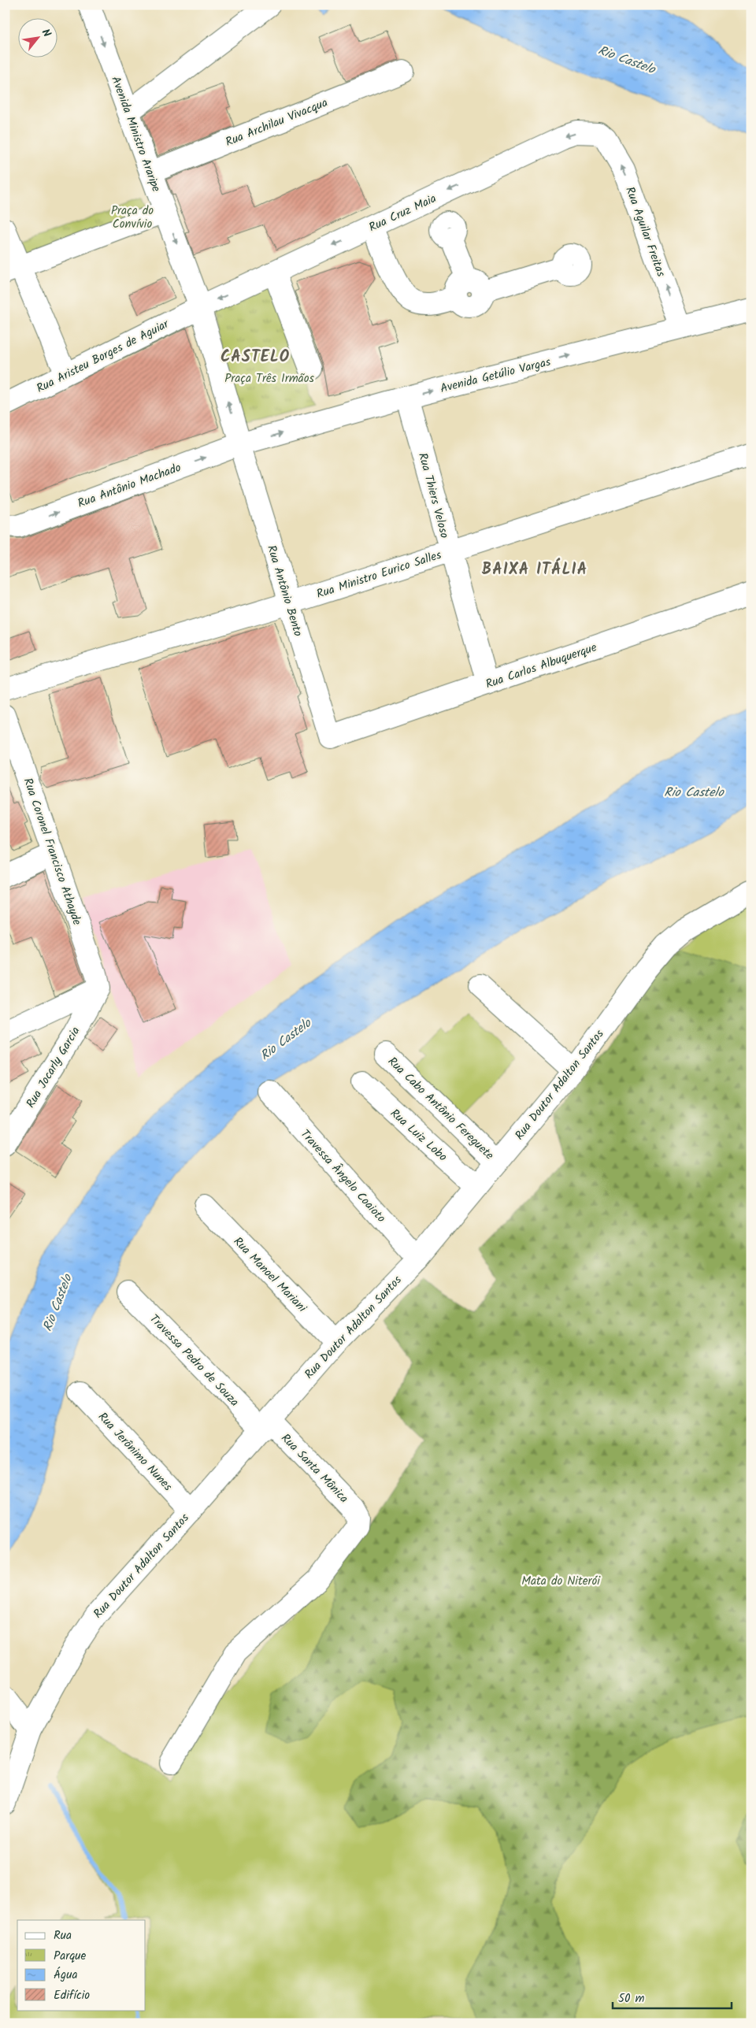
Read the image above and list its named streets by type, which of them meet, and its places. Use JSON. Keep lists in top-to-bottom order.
{
  "streets": {
    "street": [
      "Rua Archilau Vivacqua",
      "Avenida Ministro Araripe",
      "Rua Cruz Maia",
      "Rua Aguilar Freitas",
      "Rua Aristeu Borges de Aguiar",
      "Avenida Getúlio Vargas",
      "Rua Antônio Machado",
      "Rua Thiers Veloso",
      "Rua Ministro Eurico Salles",
      "Rua Antônio Bento",
      "Rua Carlos Albuquerque",
      "Rua Coronel Francisco Athayde",
      "Rua Jocarly Garcia",
      "Rua Doutor Adalton Santos",
      "Rua Cabo Antônio Fereguete",
      "Rua Luiz Lobo",
      "Travessa Ângelo Coaioto",
      "Rua Manoel Mariani",
      "Travessa Pedro de Souza",
      "Rua Jerônimo Nunes",
      "Rua Santa Mônica"
    ]
  },
  "crossings": [
    ["Rua Archilau Vivacqua", "Avenida Ministro Araripe"],
    ["Avenida Ministro Araripe", "Rua Cruz Maia"],
    ["Avenida Ministro Araripe", "Rua Aristeu Borges de Aguiar"],
    ["Rua Cruz Maia", "Rua Aguilar Freitas"],
    ["Rua Cruz Maia", "Rua Aristeu Borges de Aguiar"],
    ["Rua Aguilar Freitas", "Avenida Getúlio Vargas"],
    ["Avenida Getúlio Vargas", "Rua Antônio Machado"],
    ["Avenida Getúlio Vargas", "Rua Thiers Veloso"],
    ["Avenida Getúlio Vargas", "Rua Antônio Bento"],
    ["Rua Antônio Machado", "Rua Antônio Bento"],
    ["Rua Thiers Veloso", "Rua Ministro Eurico Salles"],
    ["Rua Thiers Veloso", "Rua Carlos Albuquerque"],
    ["Rua Ministro Eurico Salles", "Rua Antônio Bento"],
    ["Rua Antônio Bento", "Rua Carlos Albuquerque"],
    ["Rua Coronel Francisco Athayde", "Rua Jocarly Garcia"],
    ["Rua Doutor Adalton Santos", "Rua Cabo Antônio Fereguete"],
    ["Rua Doutor Adalton Santos", "Rua Luiz Lobo"],
    ["Rua Doutor Adalton Santos", "Travessa Ângelo Coaioto"],
    ["Rua Doutor Adalton Santos", "Rua Manoel Mariani"],
    ["Rua Doutor Adalton Santos", "Travessa Pedro de Souza"],
    ["Rua Doutor Adalton Santos", "Rua Jerônimo Nunes"],
    ["Rua Doutor Adalton Santos", "Rua Santa Mônica"],
    ["Travessa Pedro de Souza", "Rua Santa Mônica"]
  ],
  "one_way": [
    "Rua Cruz Maia",
    "Rua Aguilar Freitas",
    "Avenida Getúlio Vargas",
    "Rua Antônio Machado"
  ],
  "districts": ["CASTELO", "BAIXA ITÁLIA"],
  "water": ["Rio Castelo"],
  "parks": ["Praça do Convívio", "Praça Três Irmãos", "Mata do Niterói"],
  "legend": [
    "Rua",
    "Parque",
    "Água",
    "Edifício"
  ],
  "scale_bar": "50 m",
  "north": "top right"
}
